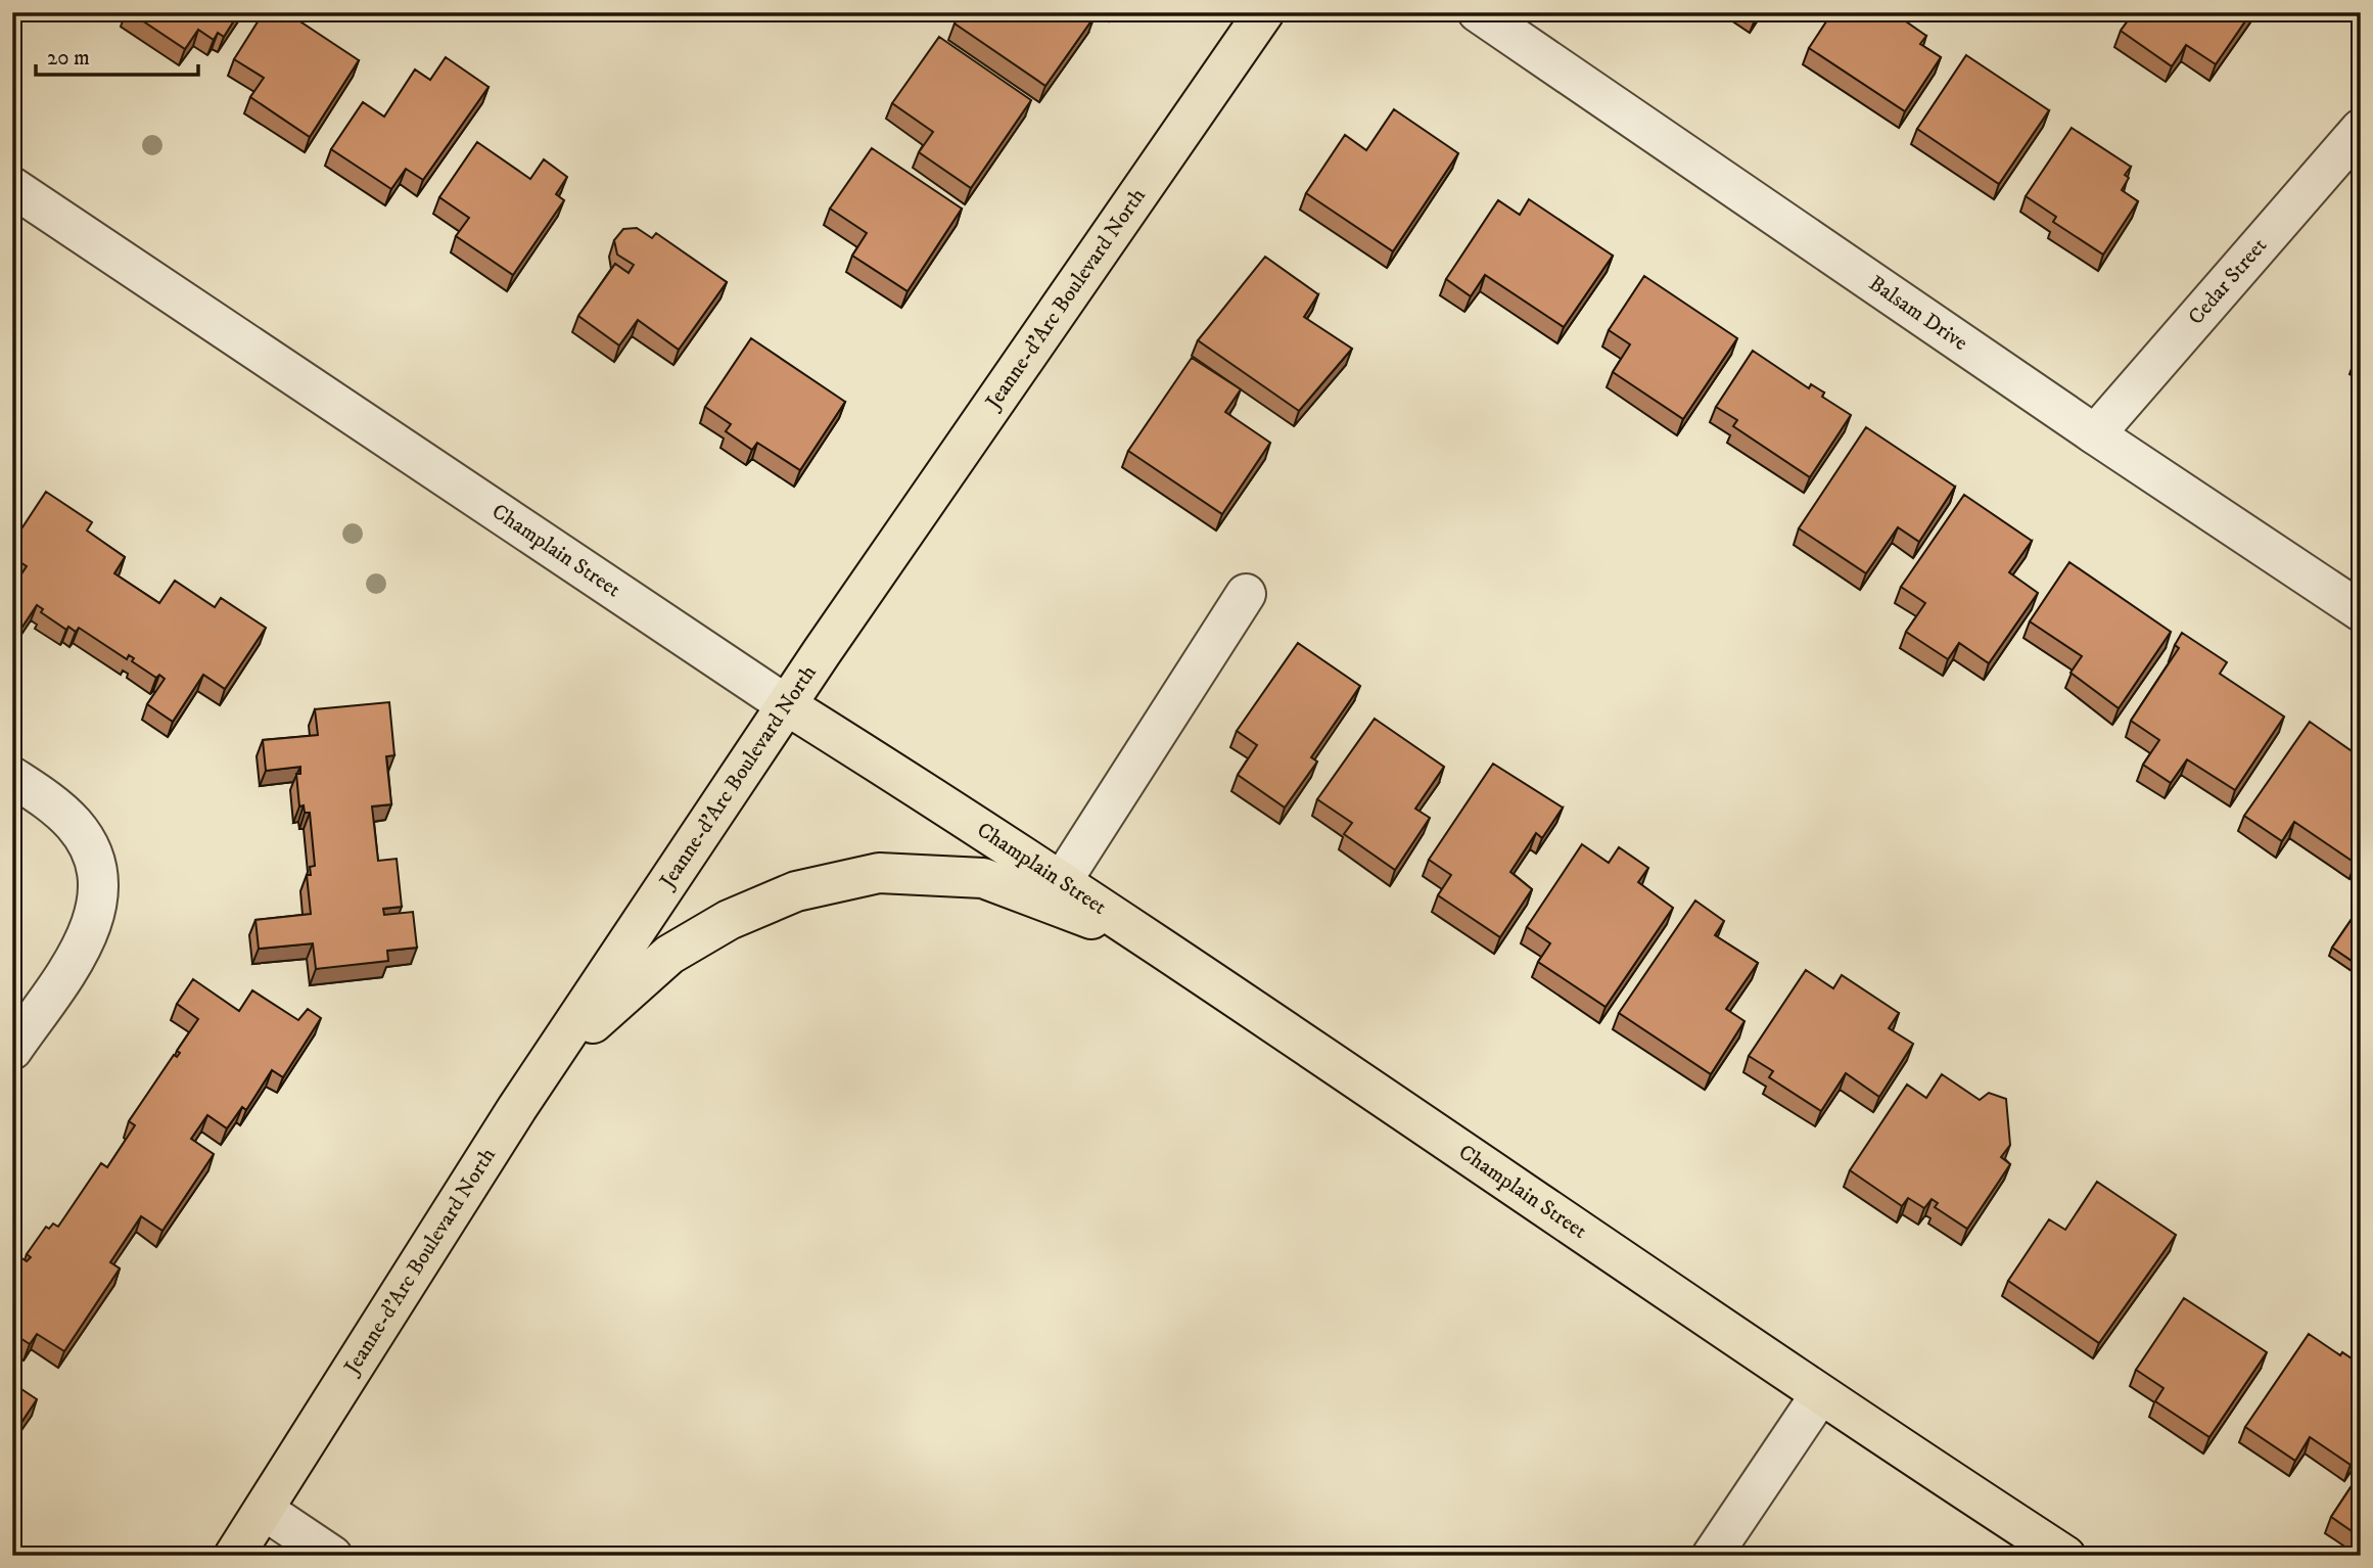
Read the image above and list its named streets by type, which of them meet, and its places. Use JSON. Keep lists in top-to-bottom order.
{
  "streets": {
    "main road": ["Jeanne-d'Arc Boulevard North", "Champlain Street"],
    "street": ["Cedar Street", "Balsam Drive"]
  },
  "crossings": [
    ["Cedar Street", "Balsam Drive"],
    ["Jeanne-d'Arc Boulevard North", "Champlain Street"]
  ],
  "scale_bar": "20 m"
}
